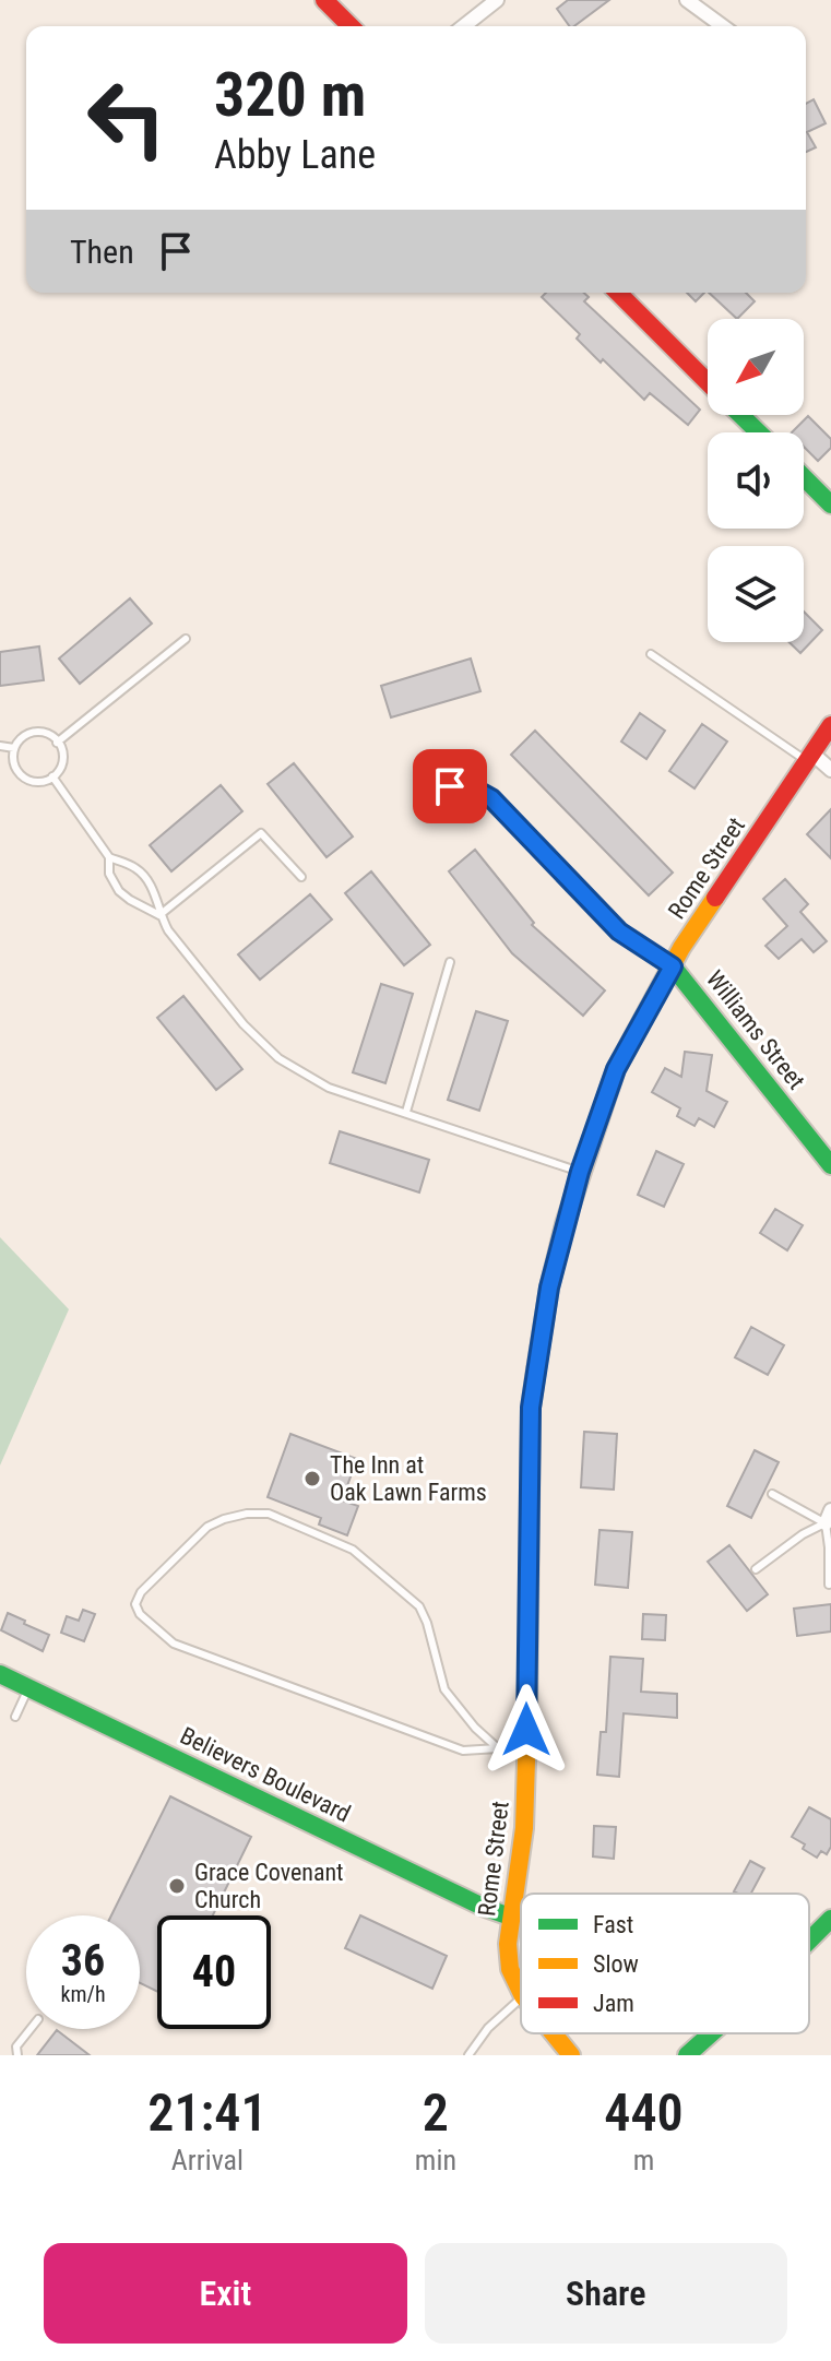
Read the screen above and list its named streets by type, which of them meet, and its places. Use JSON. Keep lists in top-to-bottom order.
{
  "streets": {
    "street": ["Rome Street", "Williams Street", "Believers Boulevard"]
  },
  "crossings": [
    ["Rome Street", "Williams Street"],
    ["Rome Street", "Believers Boulevard"]
  ],
  "places": ["The Inn at Oak Lawn Farms", "Grace Covenant Church"],
  "legend": ["Fast", "Slow", "Jam"],
  "north": "bottom left",
  "page": {
    "turn": ["320 m", "Abby Lane"],
    "then": "Then",
    "speed": "36 km/h",
    "limit": "40",
    "eta": [
      "21:41",
      "Arrival",
      "2",
      "min",
      "440",
      "m"
    ],
    "buttons": ["Exit", "Share"]
  }
}
